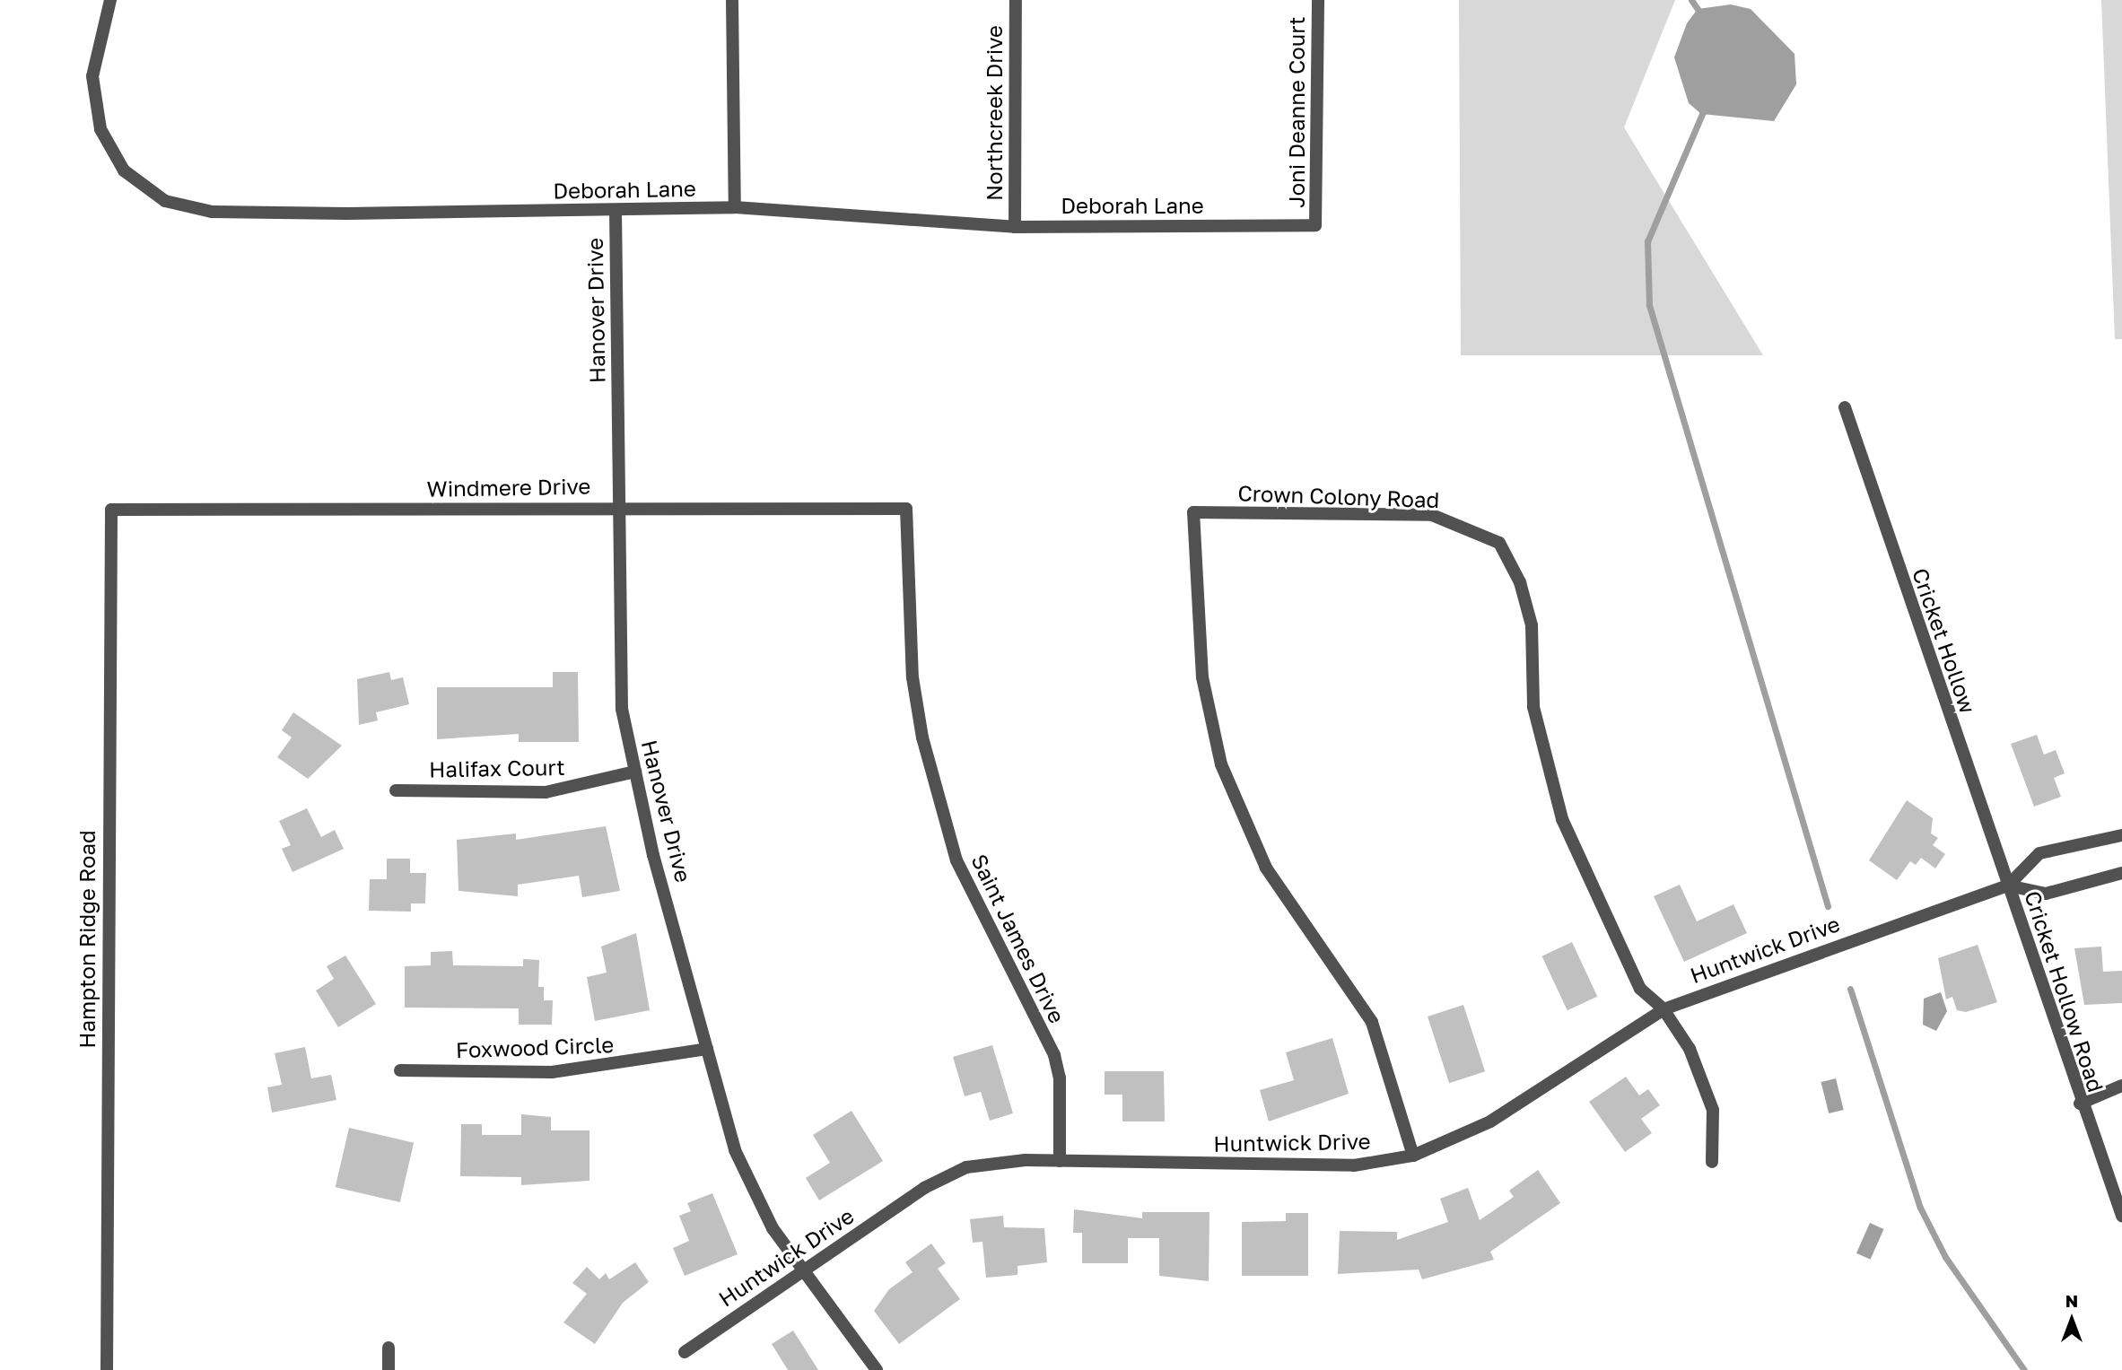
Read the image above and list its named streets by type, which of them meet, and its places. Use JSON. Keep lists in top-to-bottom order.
{
  "streets": {
    "street": [
      "Joni Deanne Court",
      "Northcreek Drive",
      "Deborah Lane",
      "Hanover Drive",
      "Windmere Drive",
      "Crown Colony Road",
      "Cricket Hollow",
      "Halifax Court",
      "Saint James Drive",
      "Hampton Ridge Road",
      "Huntwick Drive",
      "Cricket Hollow Road",
      "Foxwood Circle"
    ]
  },
  "crossings": [
    ["Joni Deanne Court", "Deborah Lane"],
    ["Northcreek Drive", "Deborah Lane"],
    ["Deborah Lane", "Hanover Drive"],
    ["Hanover Drive", "Windmere Drive"],
    ["Hanover Drive", "Halifax Court"],
    ["Hanover Drive", "Huntwick Drive"],
    ["Hanover Drive", "Foxwood Circle"],
    ["Windmere Drive", "Saint James Drive"],
    ["Windmere Drive", "Hampton Ridge Road"],
    ["Crown Colony Road", "Huntwick Drive"],
    ["Cricket Hollow", "Huntwick Drive"],
    ["Cricket Hollow", "Cricket Hollow Road"],
    ["Saint James Drive", "Huntwick Drive"],
    ["Huntwick Drive", "Cricket Hollow Road"]
  ],
  "north": "top"
}
